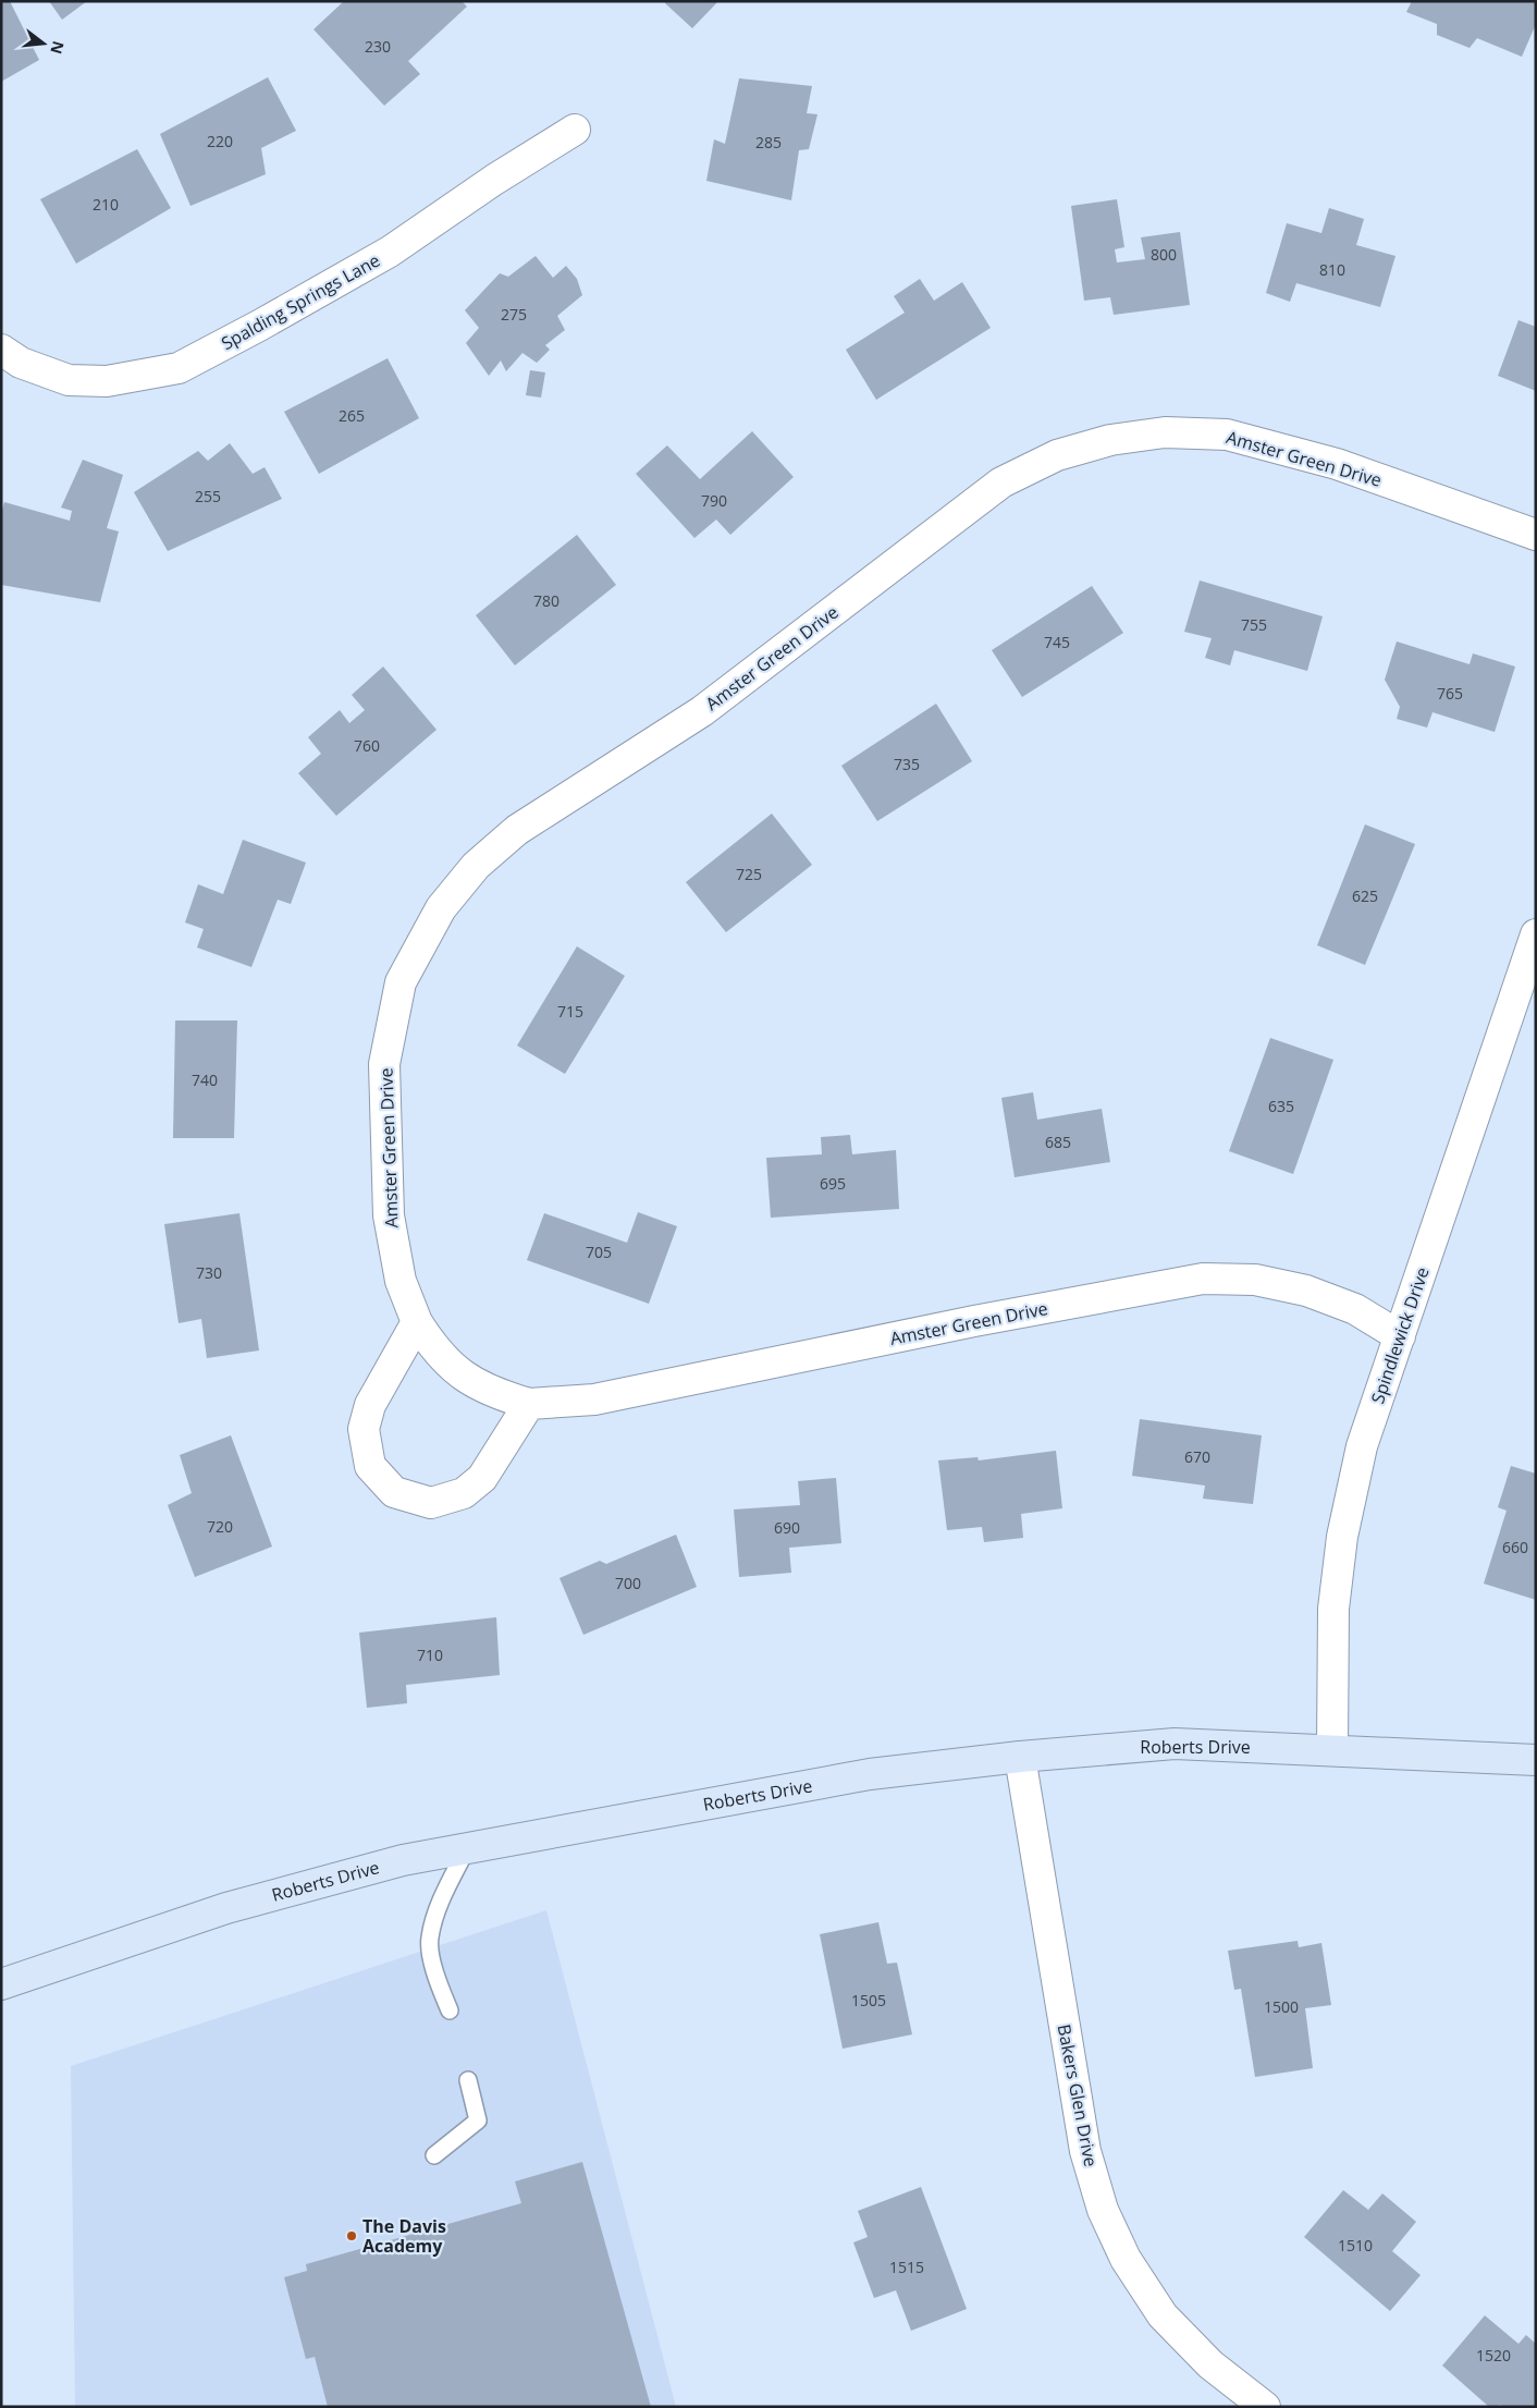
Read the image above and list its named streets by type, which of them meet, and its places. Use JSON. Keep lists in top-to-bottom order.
{
  "streets": {
    "street": [
      "Spalding Springs Lane",
      "Amster Green Drive",
      "Spindlewick Drive",
      "Roberts Drive",
      "Bakers Glen Drive"
    ]
  },
  "crossings": [
    ["Amster Green Drive", "Spindlewick Drive"],
    ["Spindlewick Drive", "Roberts Drive"],
    ["Roberts Drive", "Bakers Glen Drive"]
  ],
  "places": ["The Davis Academy"],
  "house_numbers": [
    "230",
    "220",
    "285",
    "210",
    "800",
    "810",
    "275",
    "265",
    "255",
    "790",
    "780",
    "755",
    "745",
    "765",
    "760",
    "735",
    "725",
    "625",
    "715",
    "740",
    "635",
    "685",
    "695",
    "705",
    "730",
    "670",
    "720",
    "690",
    "660",
    "700",
    "710",
    "1505",
    "1500",
    "1510",
    "1515",
    "1520"
  ],
  "north": "right"
}
